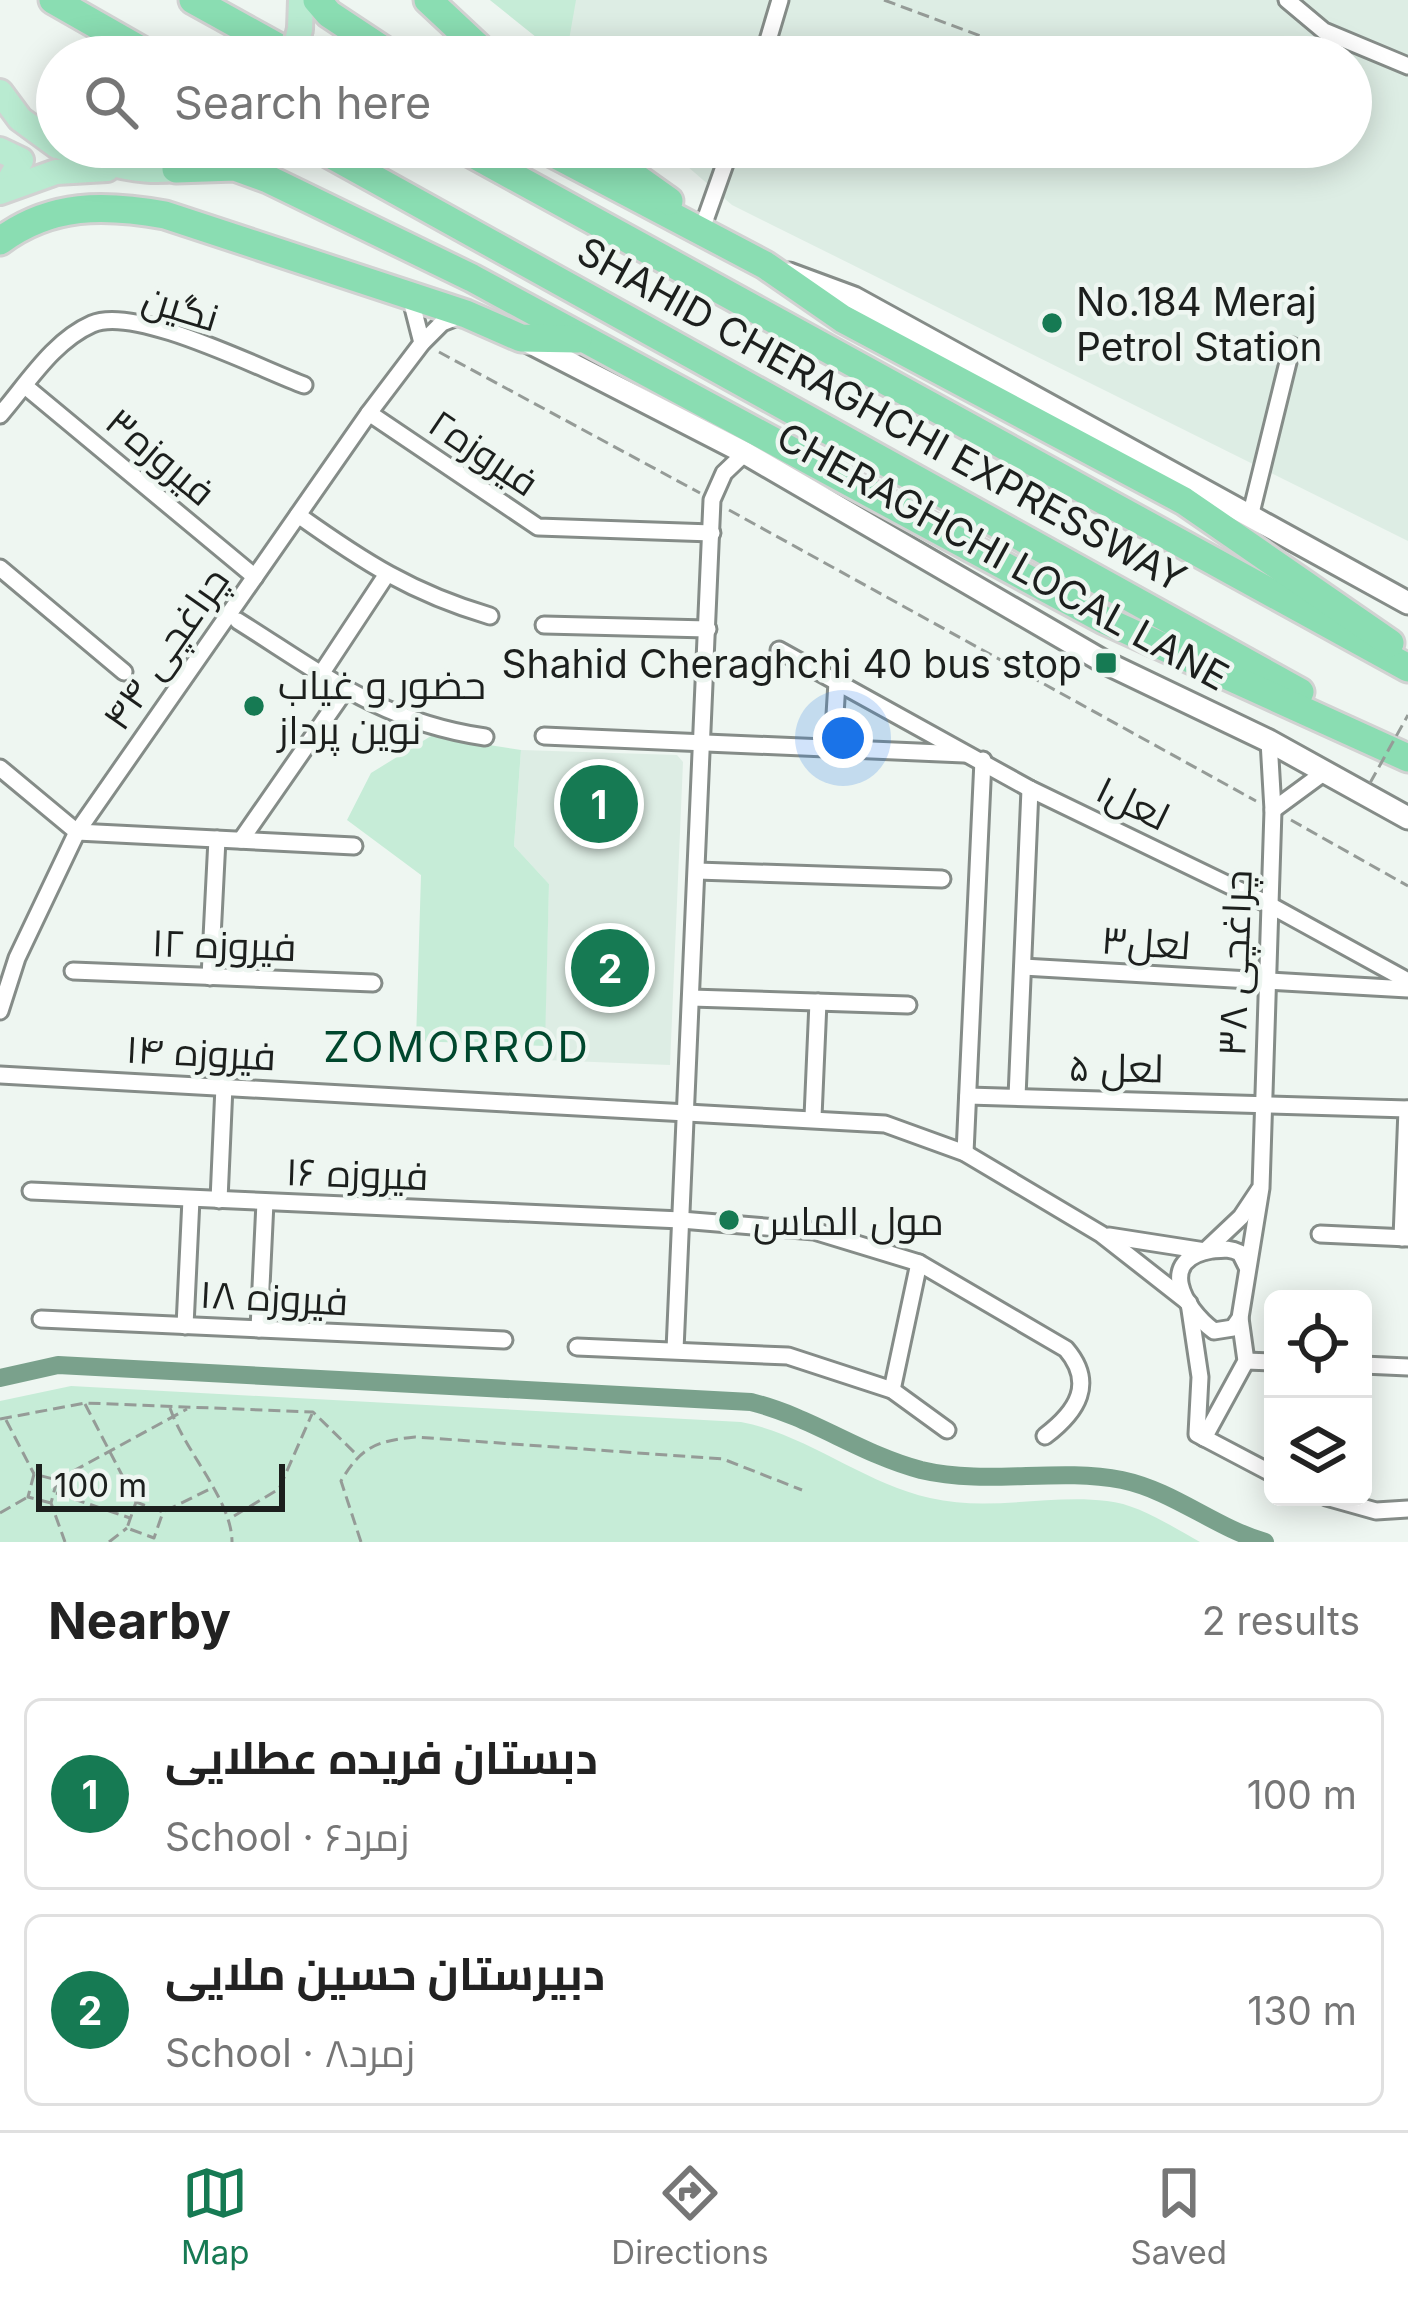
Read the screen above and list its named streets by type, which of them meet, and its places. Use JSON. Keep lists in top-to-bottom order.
{
  "streets": {
    "highway": ["SHAHID CHERAGHCHI EXPRESSWAY"],
    "main road": ["CHERAGHCHI LOCAL LANE"],
    "street": [
      "نگین",
      "فیروزه۲",
      "فیروزه۳",
      "چراغچی ۴۴",
      "لعل۱",
      "لعل۳",
      "فیروزه ۱۲",
      "چراغچی ۳۸",
      "فیروزه ۱۴",
      "لعل ۵",
      "فیروزه ۱۶",
      "فیروزه ۱۸"
    ]
  },
  "crossings": [
    ["نگین", "فیروزه۳"],
    ["فیروزه۲", "چراغچی ۴۴"],
    ["فیروزه۳", "چراغچی ۴۴"],
    ["CHERAGHCHI LOCAL LANE", "چراغچی ۳۸"],
    ["لعل۱", "لعل۳"],
    ["لعل۱", "چراغچی ۳۸"],
    ["لعل۳", "چراغچی ۳۸"],
    ["چراغچی ۳۸", "لعل ۵"]
  ],
  "districts": ["ZOMORROD"],
  "places": {
    "other": ["No.184 Meraj Petrol Station", "حضور و غیاب نوین پرداز", "مول الماس"],
    "transit": ["Shahid Cheraghchi 40 bus stop"]
  },
  "scale_bar": "100 m",
  "page": {
    "search": "Search here",
    "pins": ["1", "2"],
    "scale": "100 m",
    "heading": ["Nearby", "2 results"],
    "list": [
      {
        "mark": "1",
        "name": "دبستان فریده عطلایی",
        "note": "School · زمرد۶",
        "value": "100 m"
      },
      {
        "mark": "2",
        "name": "دبیرستان حسین ملایی",
        "note": "School · زمرد۸",
        "value": "130 m"
      }
    ],
    "nav": ["Map", "Directions", "Saved"]
  }
}
